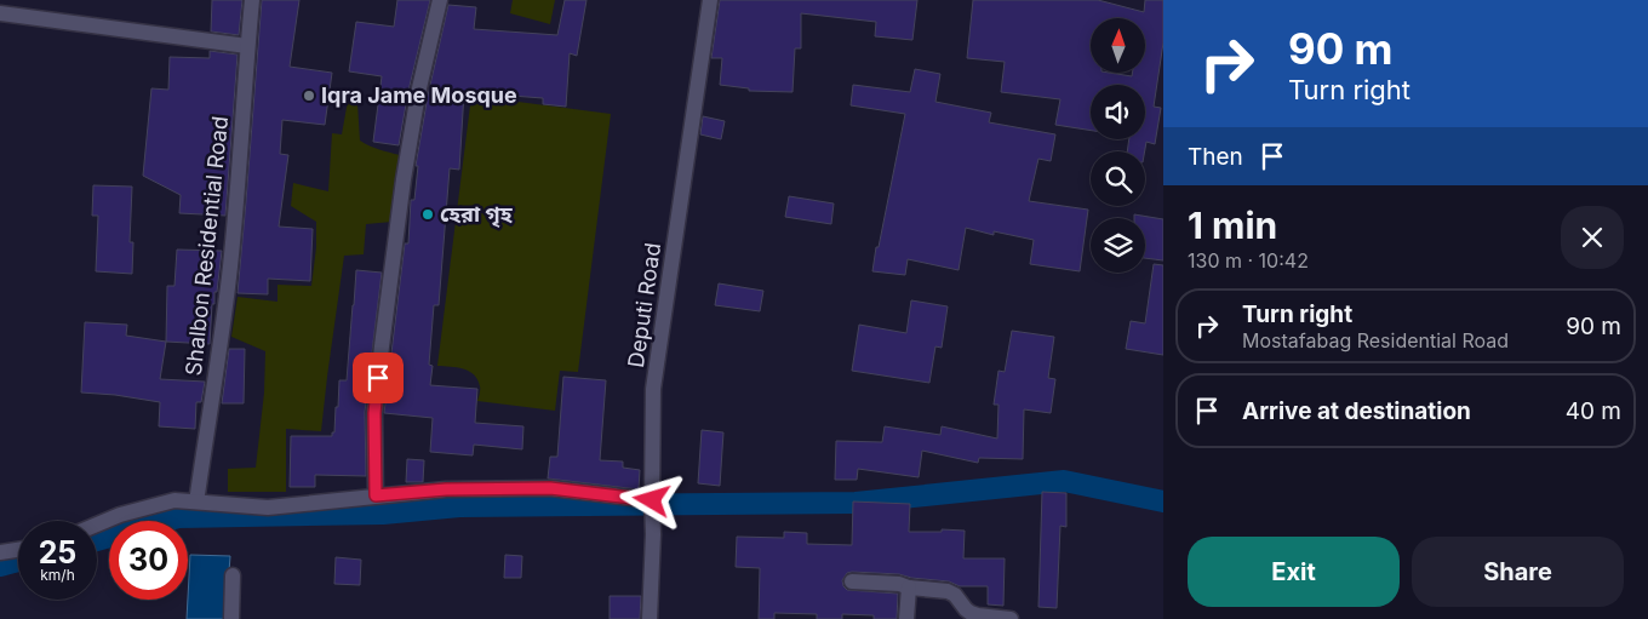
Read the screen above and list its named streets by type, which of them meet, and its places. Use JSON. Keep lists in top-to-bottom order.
{
  "streets": {
    "street": ["Shalbon Residential Road", "Deputi Road"]
  },
  "places": ["Iqra Jame Mosque", "হেরা গৃহ"],
  "north": "top",
  "page": {
    "turn": ["90 m", "Turn right"],
    "then": "Then",
    "heading": ["1 min", "130 m · 10:42"],
    "list": [
      {
        "name": "Turn right",
        "note": "Mostafabag Residential Road",
        "value": "90 m"
      },
      {
        "name": "Arrive at destination",
        "value": "40 m"
      }
    ],
    "speed": "25 km/h",
    "limit": "30",
    "buttons": ["Exit", "Share"]
  }
}
